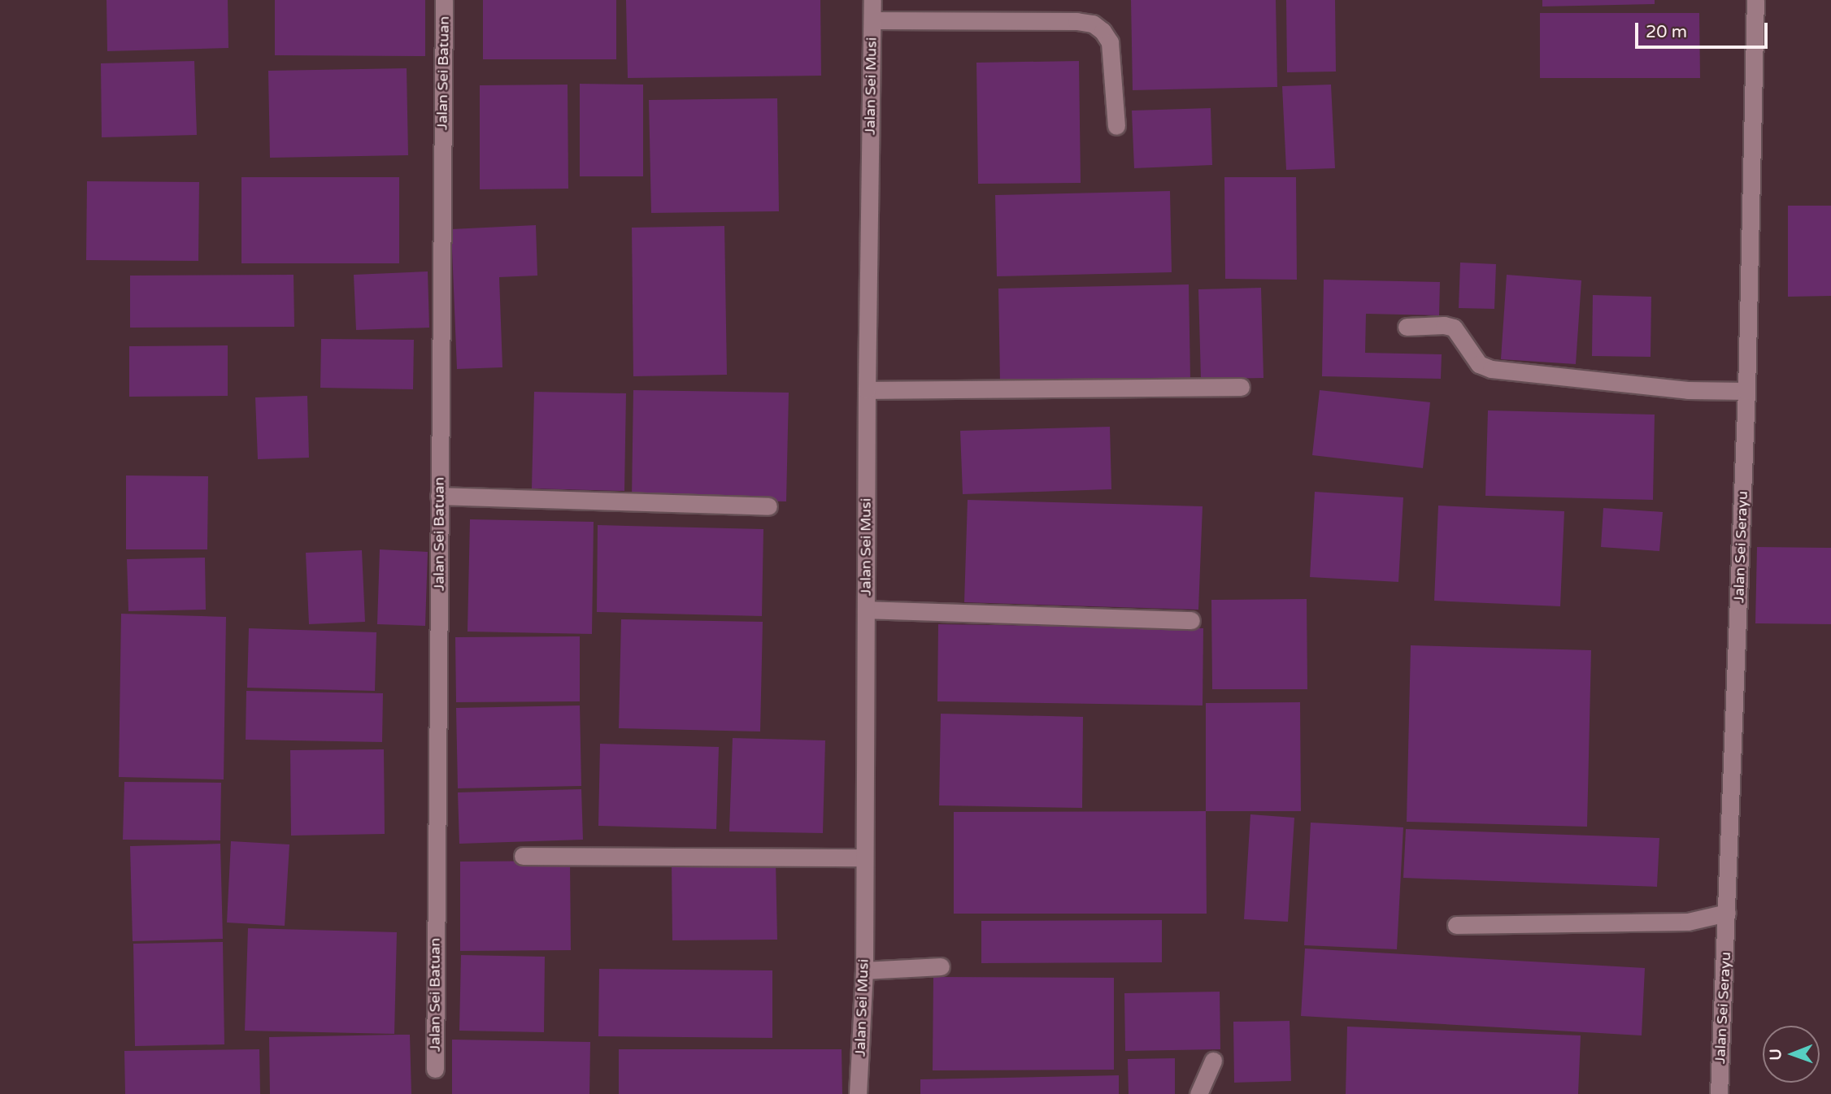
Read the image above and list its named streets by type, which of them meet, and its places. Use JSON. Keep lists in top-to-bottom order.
{
  "streets": {
    "street": ["Jalan Sei Batuan", "Jalan Sei Musi", "Jalan Sei Serayu"]
  },
  "scale_bar": "20 m",
  "north": "left"
}
